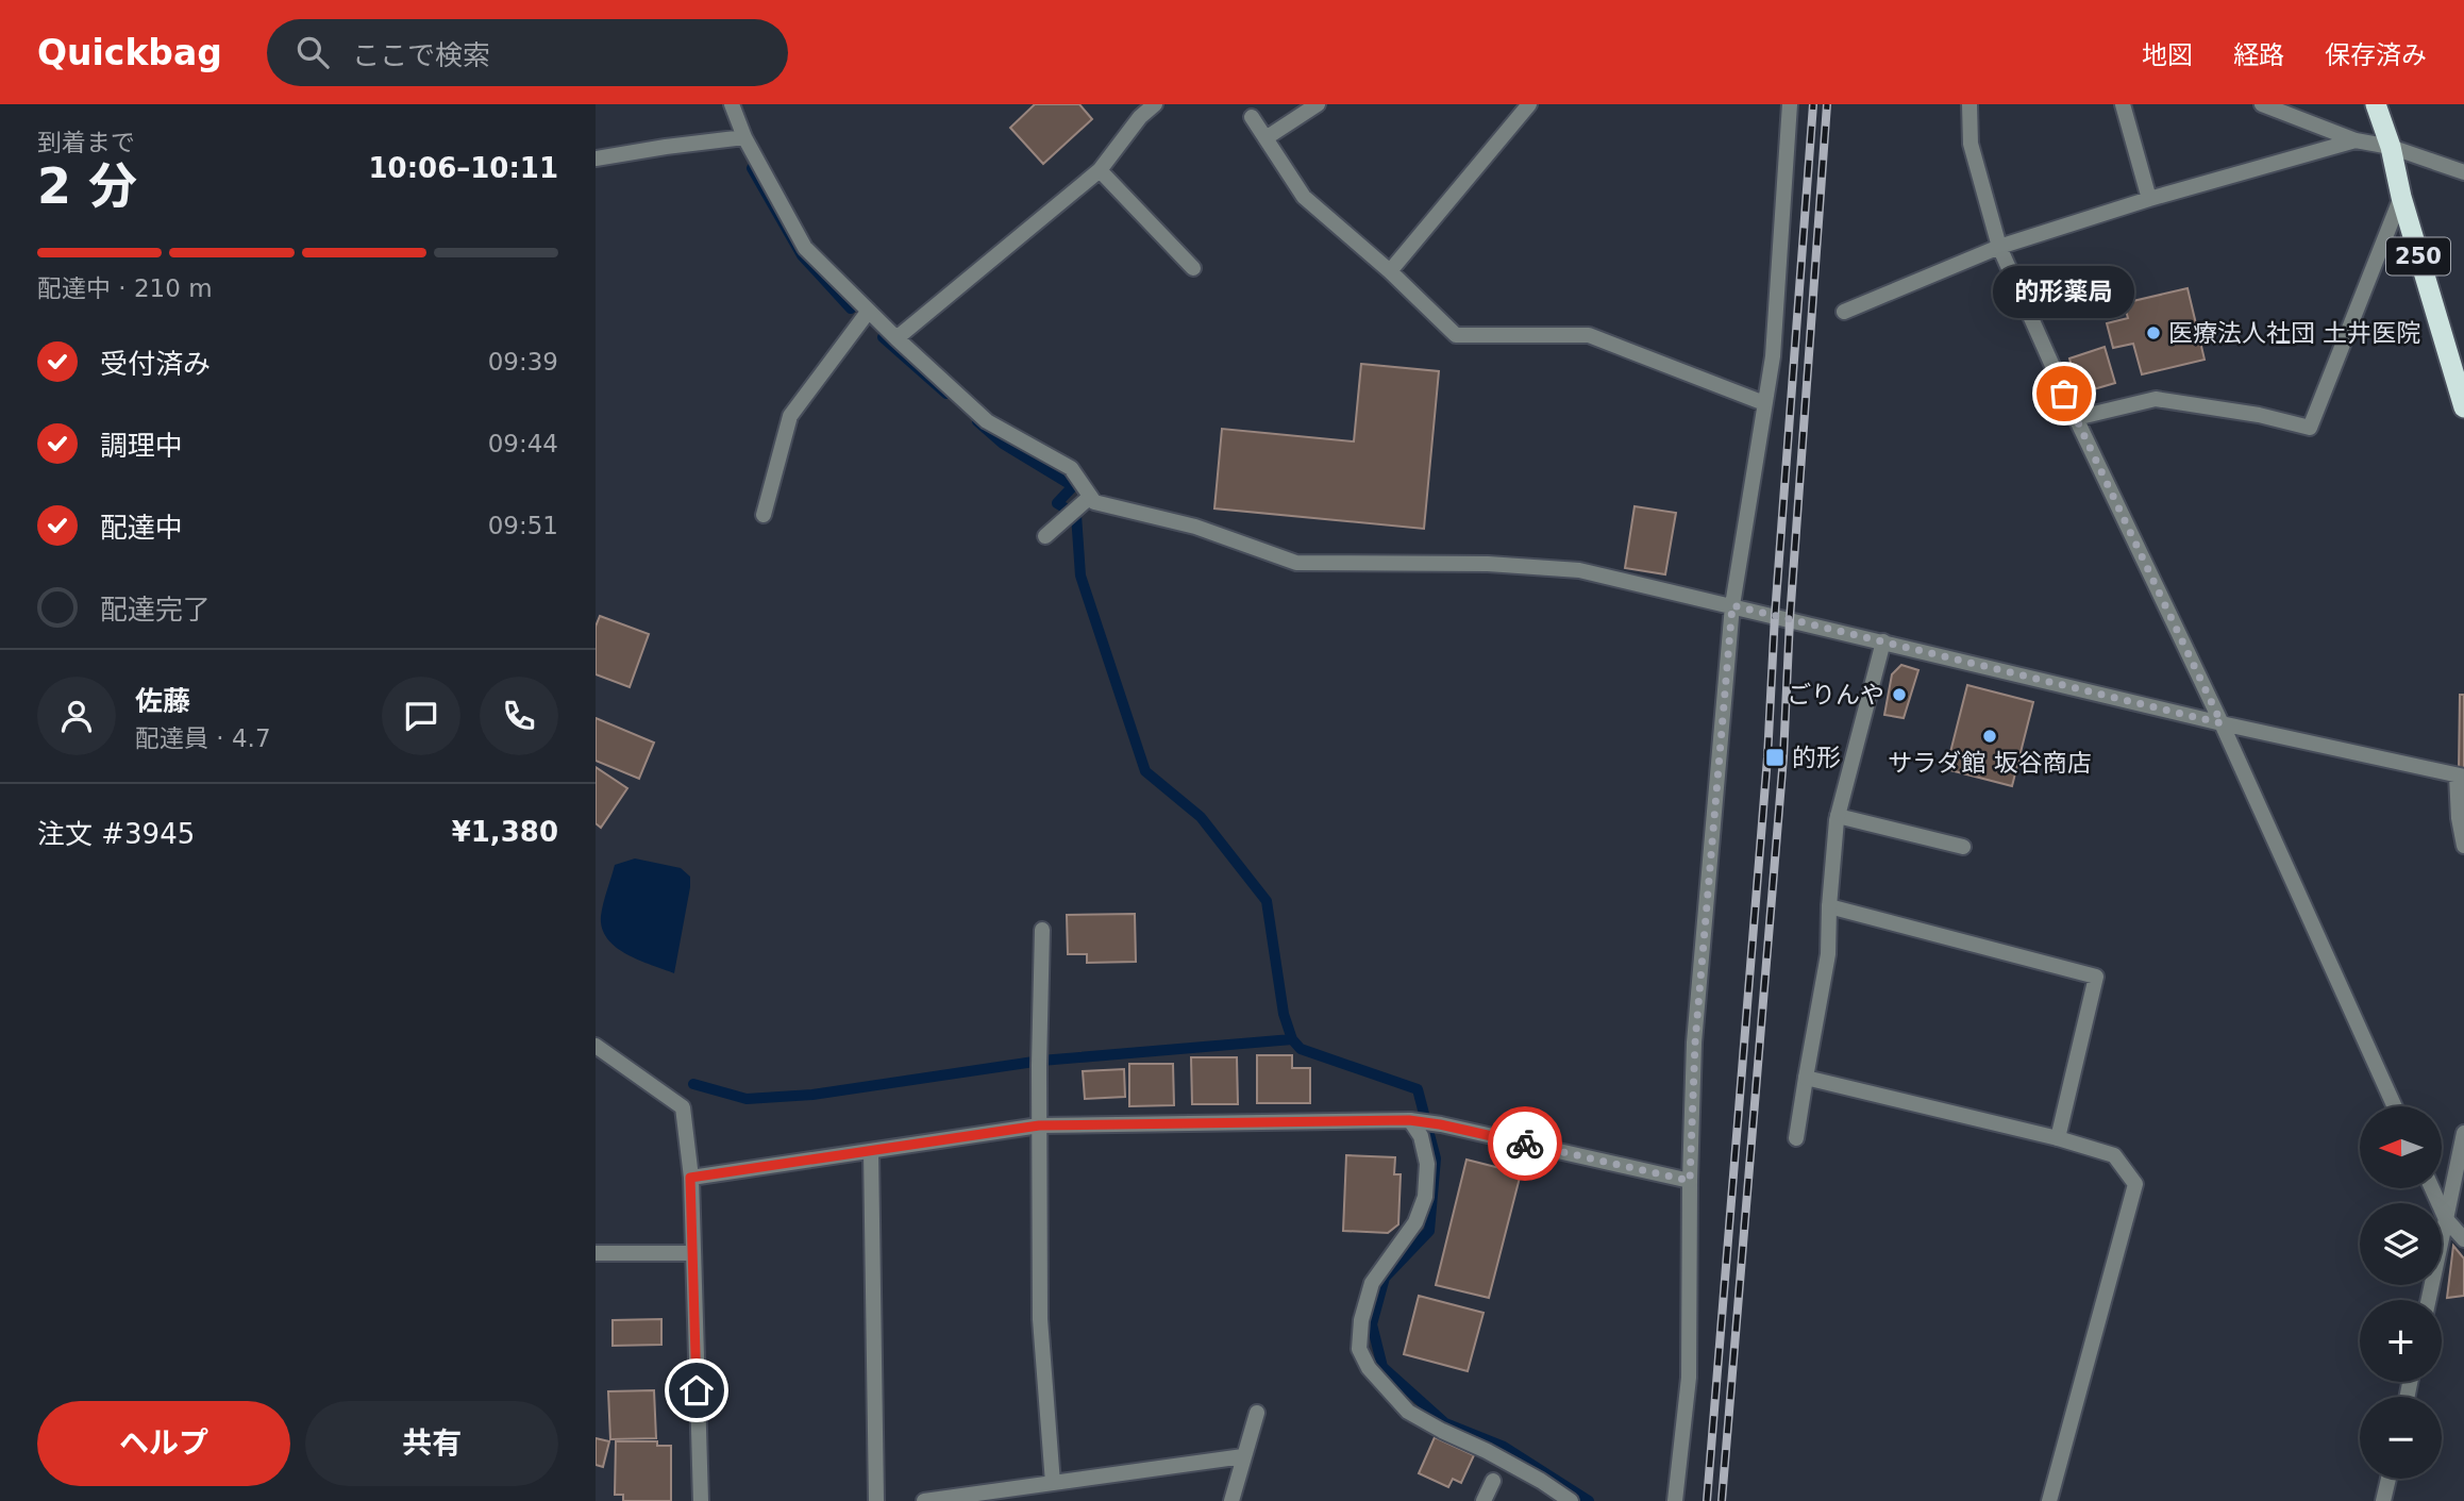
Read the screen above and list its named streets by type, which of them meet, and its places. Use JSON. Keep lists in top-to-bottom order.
{
  "streets": {
    "highway": ["250"]
  },
  "places": {
    "other": [
      "医療法人社団 土井医院",
      "的形薬局",
      "ごりんや",
      "サラダ館 坂谷商店"
    ],
    "transit": ["的形"]
  },
  "north": "left",
  "page": {
    "header": "Quickbag",
    "search": "ここで検索",
    "nav": ["地図", "経路", "保存済み"],
    "heading": ["2 分", "到着まで", "10:06–10:11"],
    "panel": [
      "佐藤",
      "配達員 · 4.7",
      "注文 #3945",
      "¥1,380"
    ],
    "bar": "配達中 · 210 m",
    "bubble": "的形薬局",
    "list": [
      ["受付済み", "09:39"],
      ["調理中", "09:44"],
      ["配達中", "09:51"],
      "配達完了"
    ],
    "map_buttons": ["+", "−"],
    "buttons": ["ヘルプ", "共有"]
  }
}
